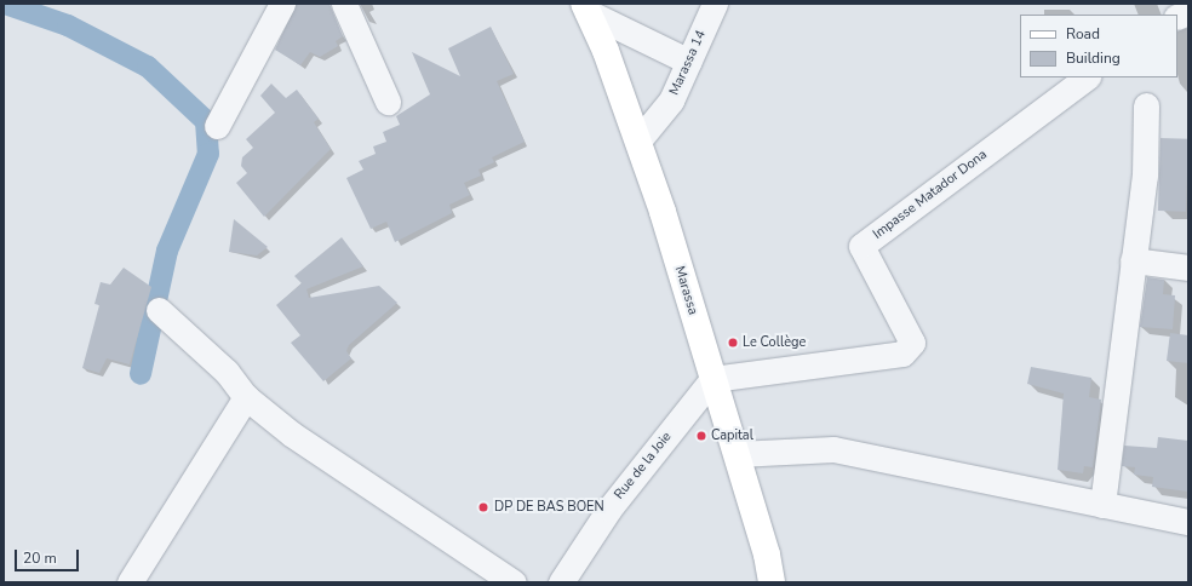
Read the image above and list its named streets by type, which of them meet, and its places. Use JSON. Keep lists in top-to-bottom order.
{
  "streets": {
    "main road": ["Marassa"],
    "street": ["Marassa 14", "Impasse Matador Dona", "Rue de la Joie"]
  },
  "crossings": [
    ["Marassa 14", "Marassa"],
    ["Impasse Matador Dona", "Marassa"],
    ["Impasse Matador Dona", "Rue de la Joie"],
    ["Marassa", "Rue de la Joie"]
  ],
  "places": ["Le Collège", "Capital", "DP DE BAS BOEN"],
  "legend": ["Road", "Building"],
  "scale_bar": "20 m"
}
